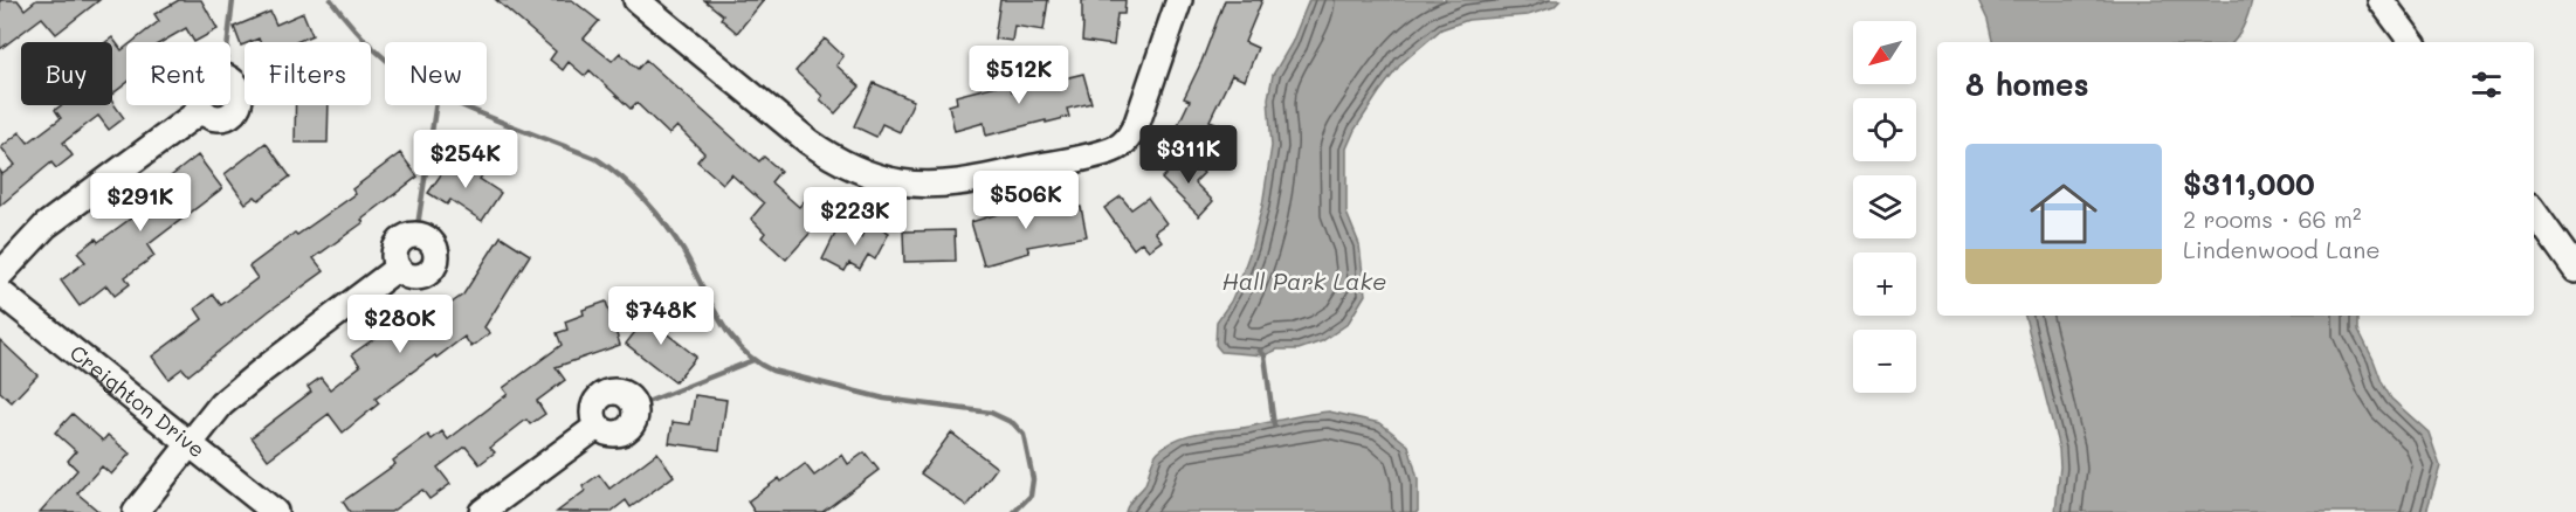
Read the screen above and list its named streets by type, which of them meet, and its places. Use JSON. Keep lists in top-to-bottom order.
{
  "streets": {
    "street": ["Creighton Drive"]
  },
  "water": ["Hall Park Lake"],
  "north": "bottom left",
  "page": {
    "map_buttons": ["+", "−"],
    "chip": [
      "Buy",
      "Rent",
      "Filters",
      "New"
    ],
    "heading": "8 homes",
    "price": [
      "$512K",
      "$311K",
      "$254K",
      "$506K",
      "$291K",
      "$223K",
      "$748K",
      "$280K"
    ],
    "list": [
      {
        "name": "$311,000",
        "note": "2 rooms · 66 m² · Lindenwood Lane"
      }
    ]
  }
}
